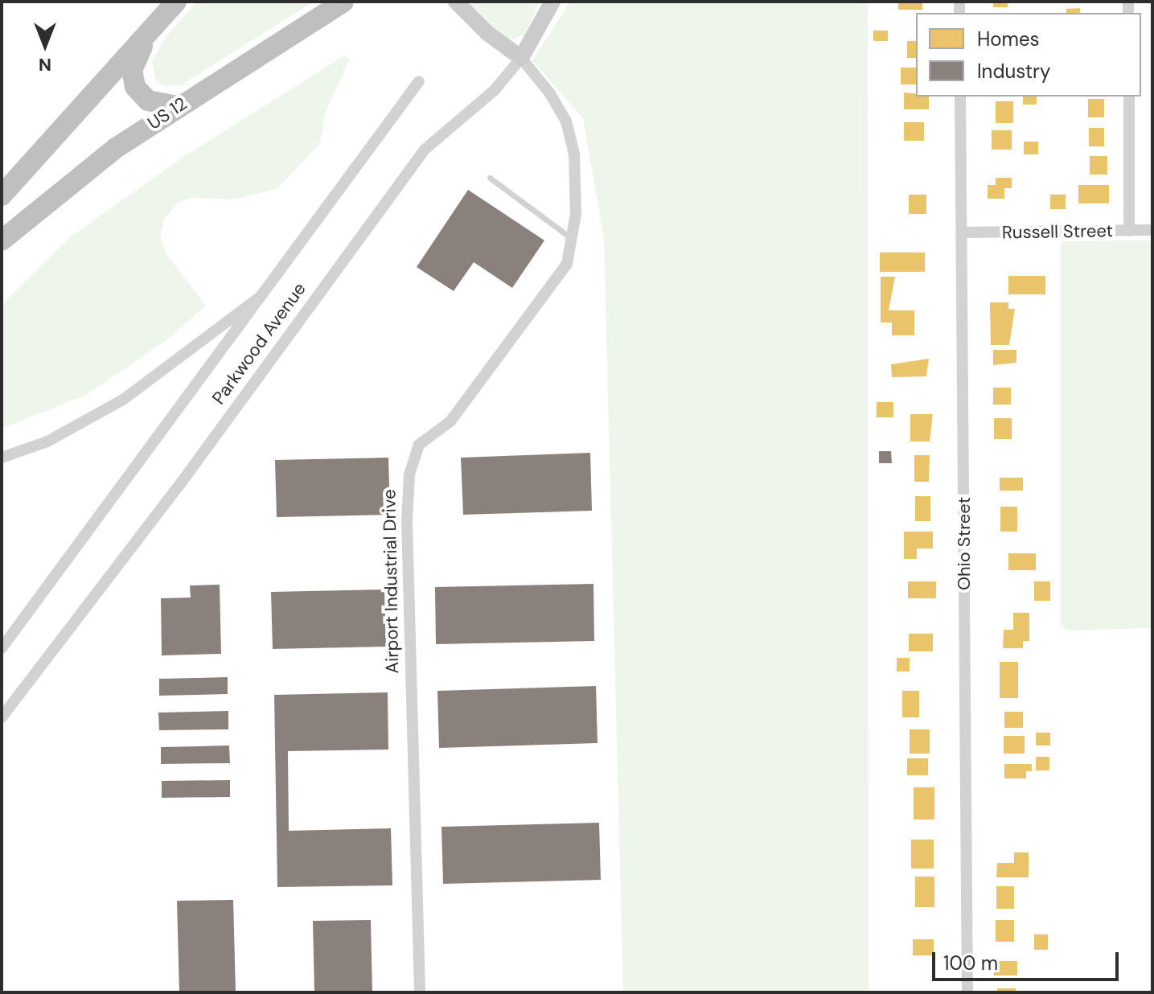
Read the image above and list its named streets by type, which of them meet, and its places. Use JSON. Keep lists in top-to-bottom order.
{
  "streets": {
    "highway": ["US 12"],
    "street": [
      "Russell Street",
      "Parkwood Avenue",
      "Ohio Street",
      "Airport Industrial Drive"
    ]
  },
  "crossings": [
    ["Russell Street", "Ohio Street"],
    ["Parkwood Avenue", "Airport Industrial Drive"]
  ],
  "legend": ["Homes", "Industry"],
  "scale_bar": "100 m",
  "north": "bottom"
}
